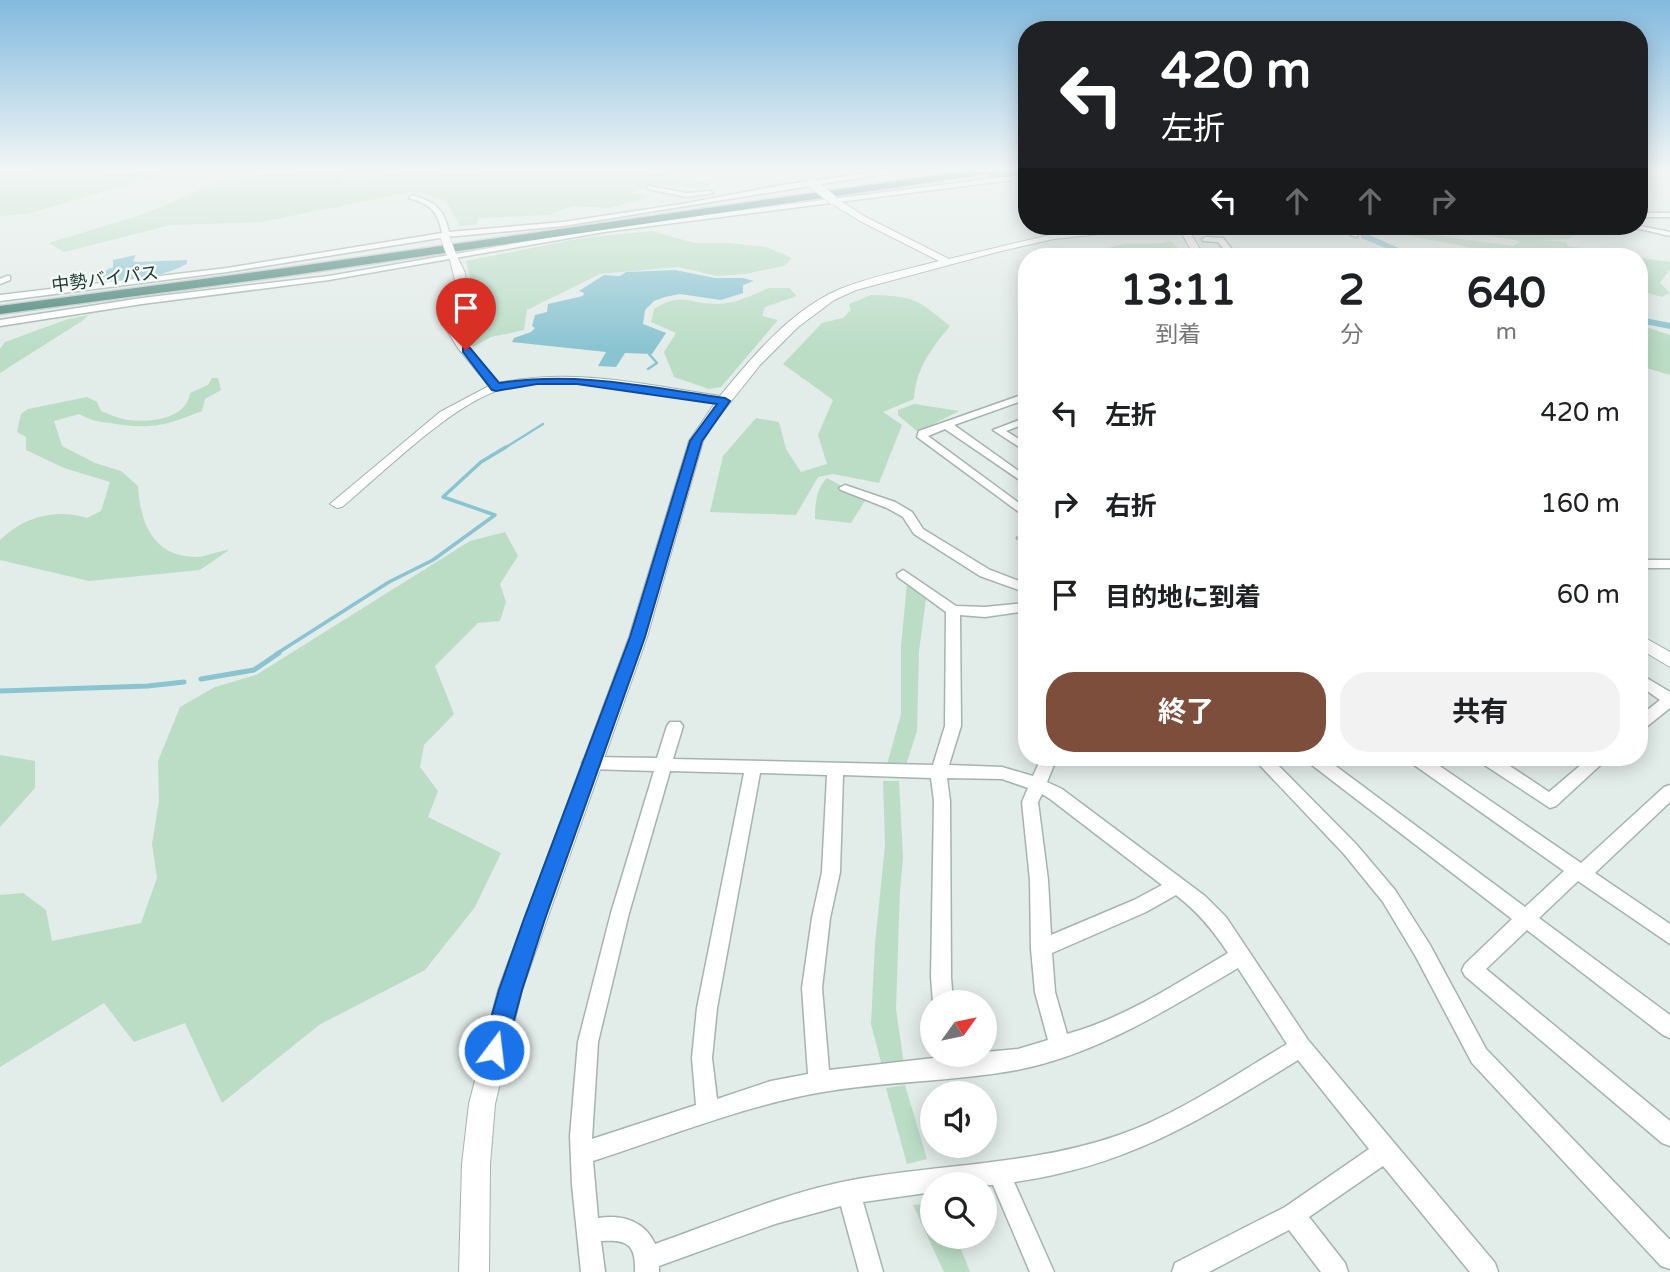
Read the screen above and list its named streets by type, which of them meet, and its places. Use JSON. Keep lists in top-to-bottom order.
{
  "streets": {
    "highway": ["中勢バイパス"]
  },
  "north": "top right",
  "page": {
    "turn": ["420 m", "左折"],
    "eta": [
      "13:11",
      "到着",
      "2",
      "分",
      "640",
      "m"
    ],
    "list": [
      {
        "name": "左折",
        "value": "420 m"
      },
      {
        "name": "右折",
        "value": "160 m"
      },
      {
        "name": "目的地に到着",
        "value": "60 m"
      }
    ],
    "buttons": ["終了", "共有"]
  }
}
